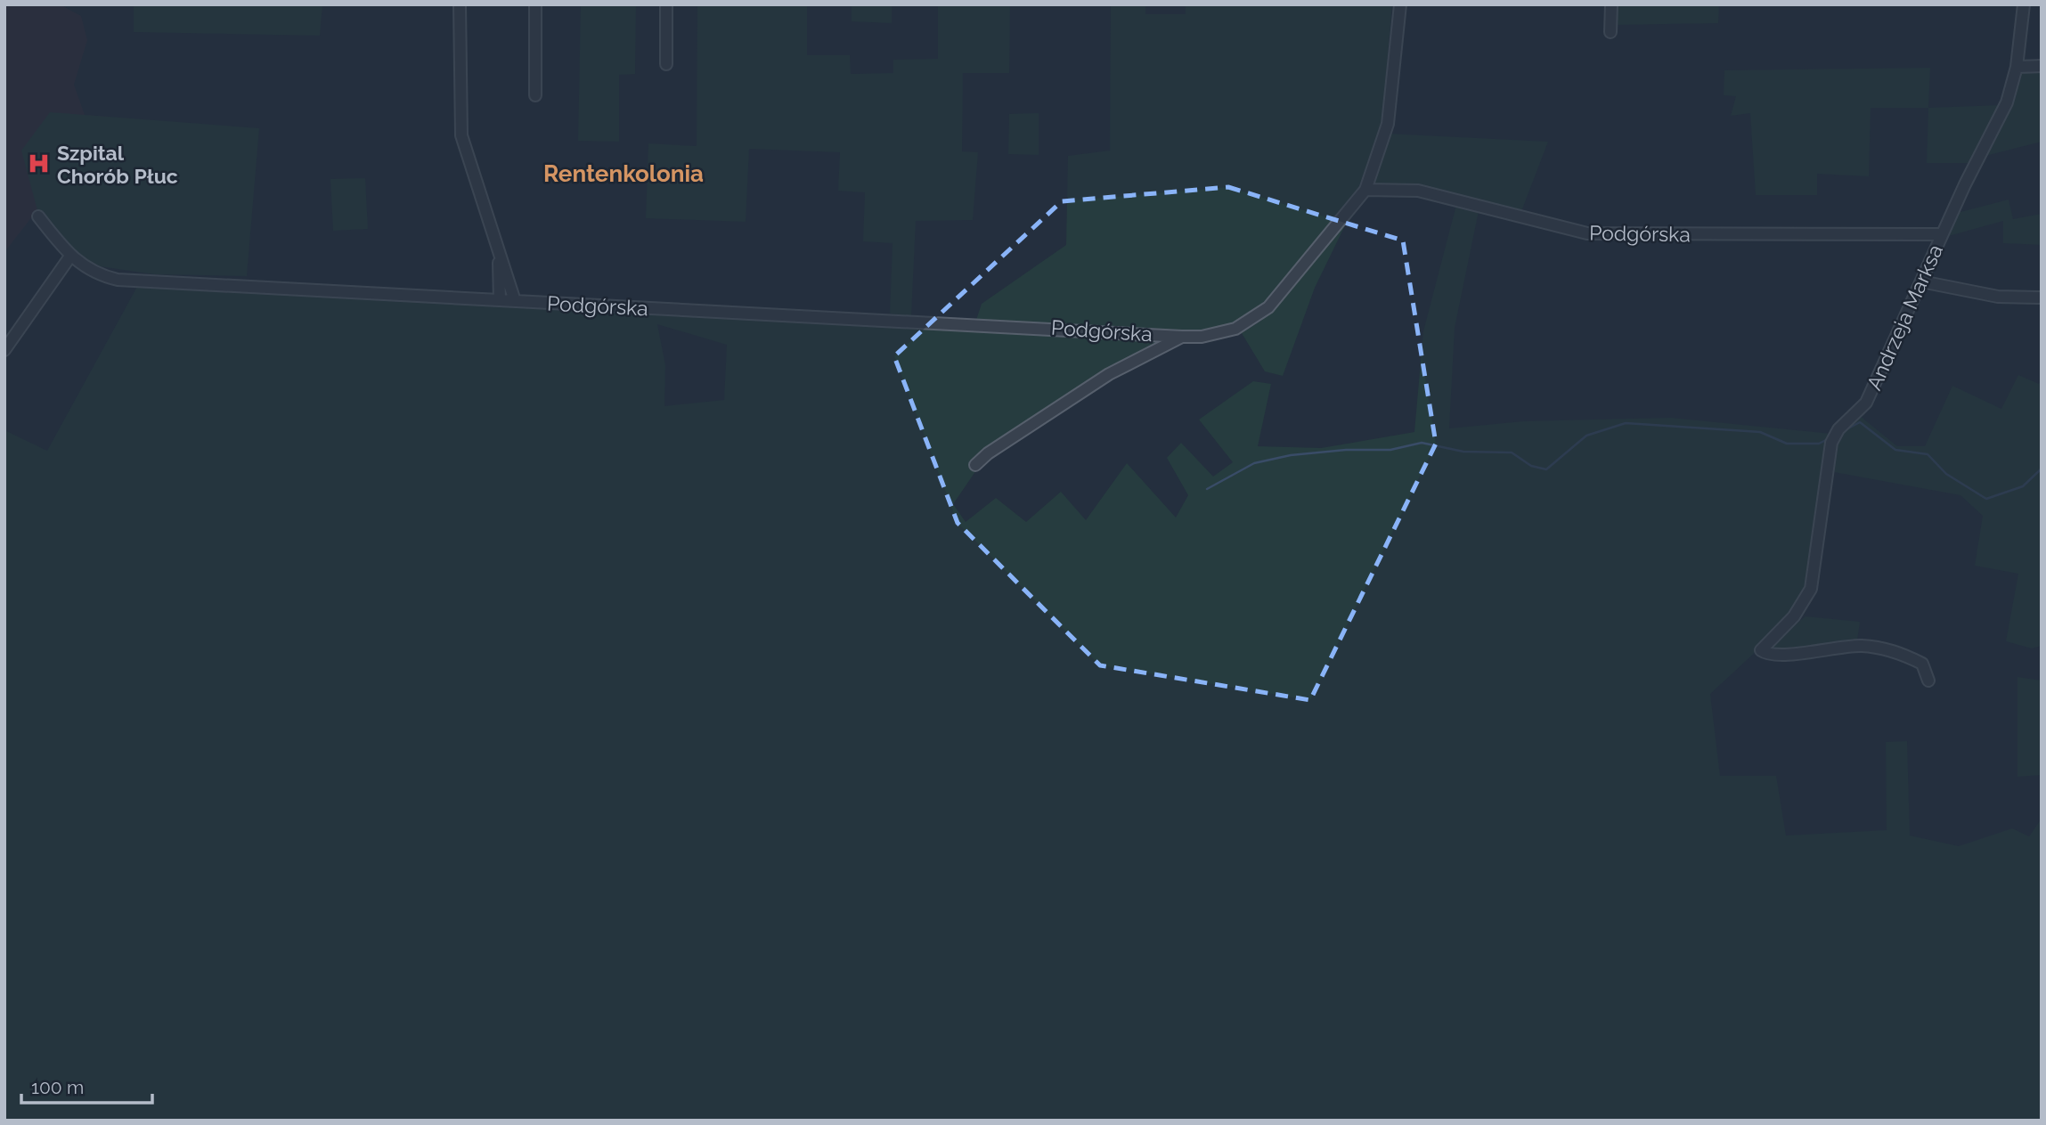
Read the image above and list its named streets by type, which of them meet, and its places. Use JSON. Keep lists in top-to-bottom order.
{
  "streets": {
    "street": ["Podgórska", "Andrzeja Marksa"]
  },
  "crossings": [
    ["Podgórska", "Andrzeja Marksa"]
  ],
  "districts": ["Rentenkolonia"],
  "places": {
    "hospital": ["Szpital Chorób Płuc"]
  },
  "scale_bar": "100 m"
}
